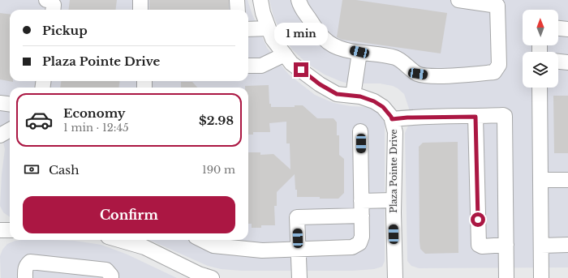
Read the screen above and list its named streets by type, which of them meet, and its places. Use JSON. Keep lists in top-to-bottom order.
{
  "streets": {
    "street": ["Plaza Pointe Drive"]
  },
  "north": "top",
  "page": {
    "banner": ["Pickup", "Plaza Pointe Drive"],
    "bubble": "1 min",
    "list": [
      {
        "name": "Economy",
        "note": "1 min · 12:45",
        "value": "$2.98"
      }
    ],
    "pay": ["Cash", "190 m"],
    "buttons": "Confirm"
  }
}
